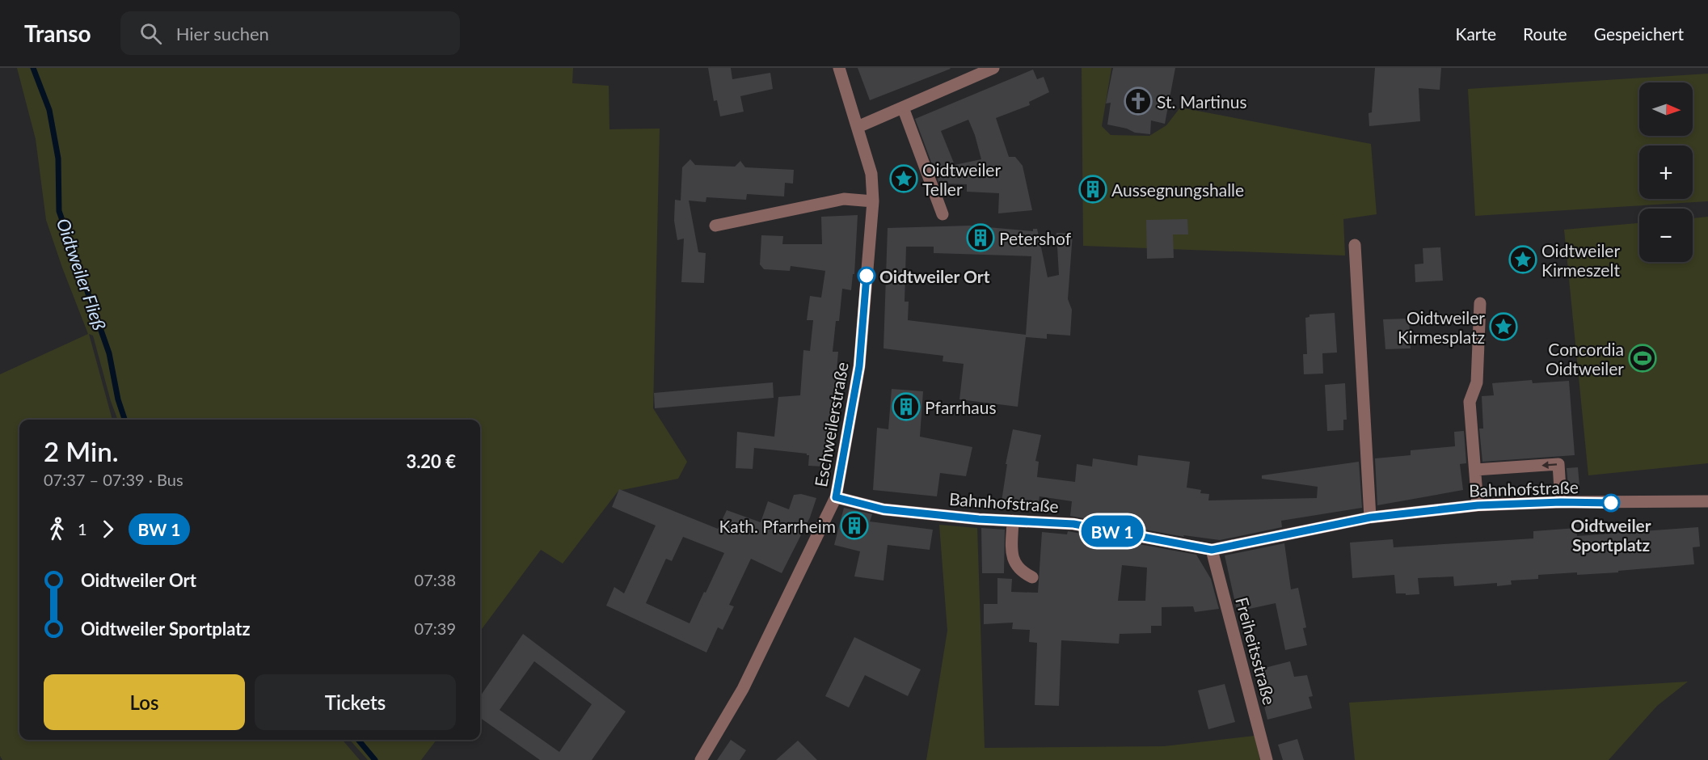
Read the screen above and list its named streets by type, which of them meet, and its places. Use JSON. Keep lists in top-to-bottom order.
{
  "streets": {
    "street": ["Eschweilerstraße", "Bahnhofstraße", "Freiheitsstraße"]
  },
  "crossings": [
    ["Eschweilerstraße", "Bahnhofstraße"],
    ["Bahnhofstraße", "Freiheitsstraße"]
  ],
  "water": ["Oidtweiler Fließ"],
  "places": {
    "church": ["St. Martinus"],
    "place": ["Oidtweiler Teller", "Oidtweiler Kirmeszelt", "Oidtweiler Kirmesplatz"],
    "building": [
      "Aussegnungshalle",
      "Petershof",
      "Pfarrhaus",
      "Kath. Pfarrheim"
    ],
    "other": ["Oidtweiler Ort", "Oidtweiler Sportplatz"],
    "sports": ["Concordia Oidtweiler"]
  },
  "north": "right",
  "page": {
    "header": "Transo",
    "search": "Hier suchen",
    "nav": ["Karte", "Route", "Gespeichert"],
    "on_map": "BW 1",
    "map_buttons": ["+", "−"],
    "heading": ["2 Min.", "07:37 – 07:39 · Bus", "3.20 €"],
    "legs": ["1", "BW 1"],
    "list": [
      {
        "name": "Oidtweiler Ort",
        "value": "07:38"
      },
      {
        "name": "Oidtweiler Sportplatz",
        "value": "07:39"
      }
    ],
    "buttons": ["Los", "Tickets"]
  }
}
